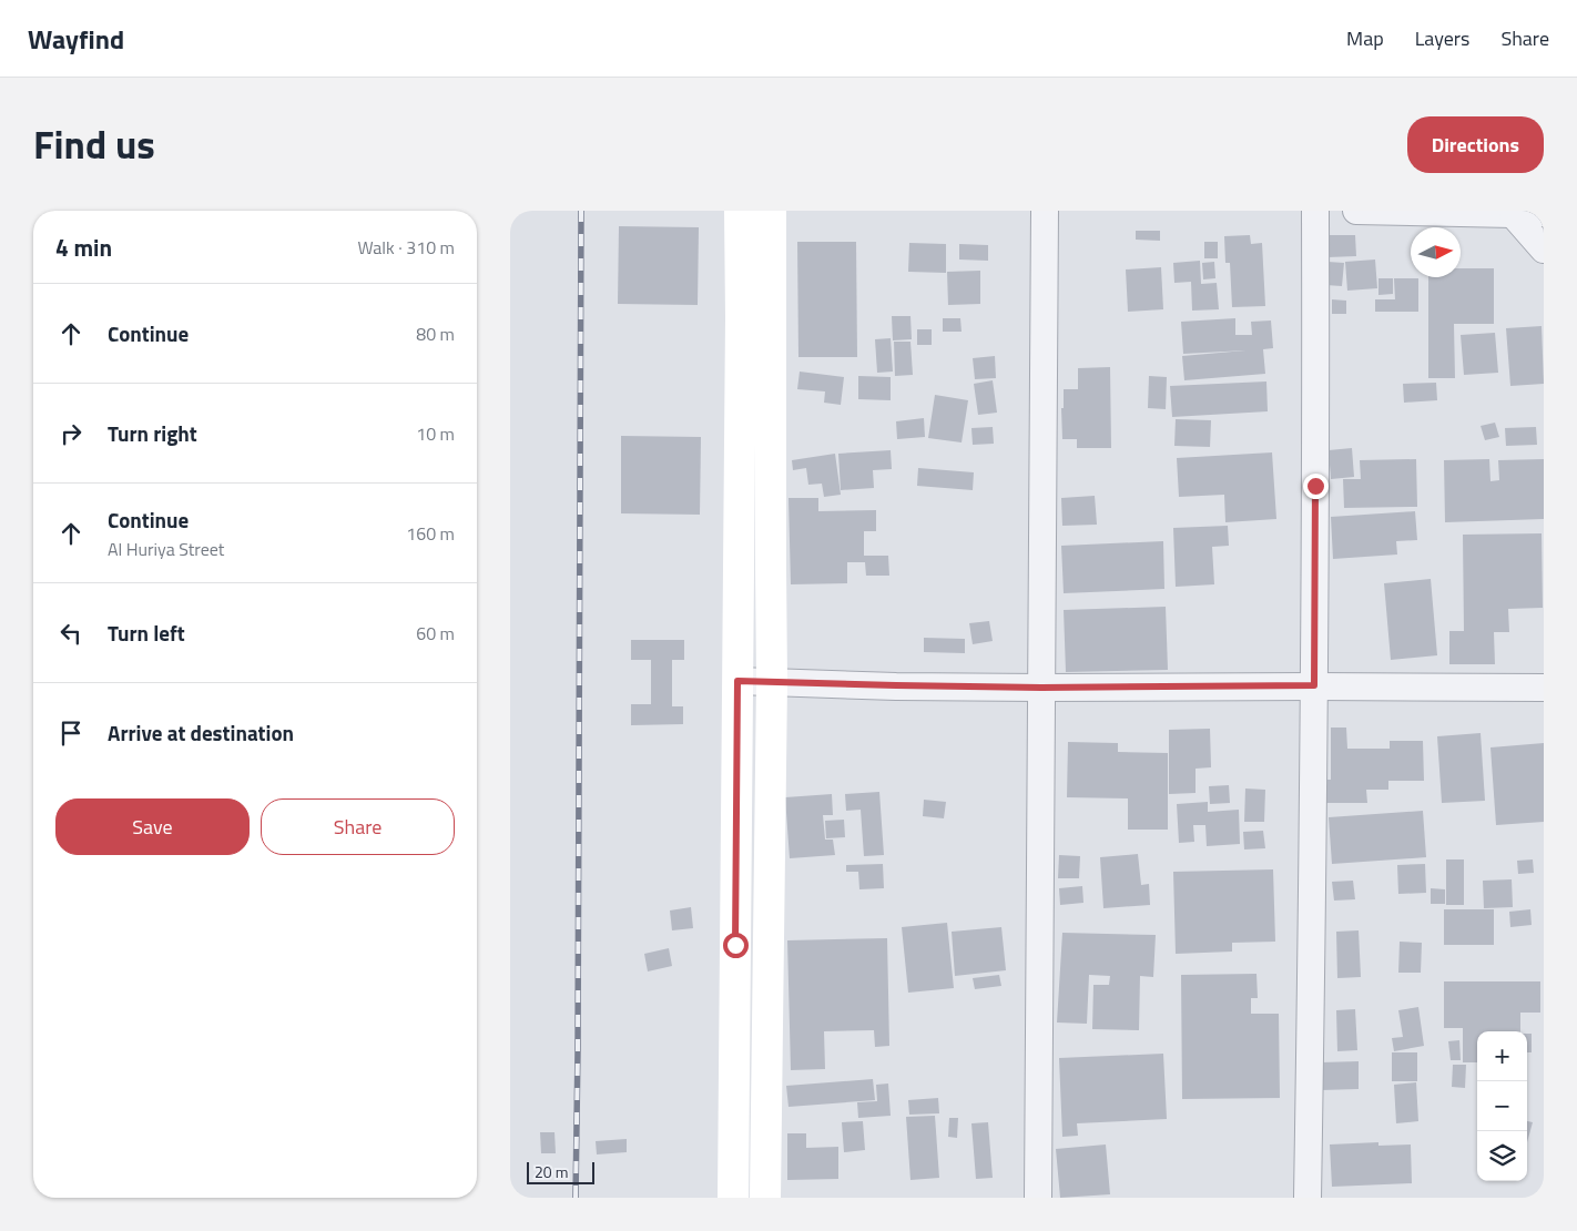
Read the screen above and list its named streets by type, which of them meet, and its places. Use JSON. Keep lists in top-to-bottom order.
{
  "scale_bar": "20 m",
  "north": "right",
  "page": {
    "header": "Wayfind",
    "nav": ["Map", "Layers", "Share"],
    "title": "Find us",
    "buttons": [
      "Directions",
      ["Save", "Share"]
    ],
    "heading": ["4 min", "Walk · 310 m"],
    "list": [
      ["Continue", "80 m"],
      ["Turn right", "10 m"],
      ["Continue", "Al Huriya Street", "160 m"],
      ["Turn left", "60 m"],
      "Arrive at destination"
    ],
    "map_buttons": ["+", "−"],
    "scale": "20 m"
  }
}
